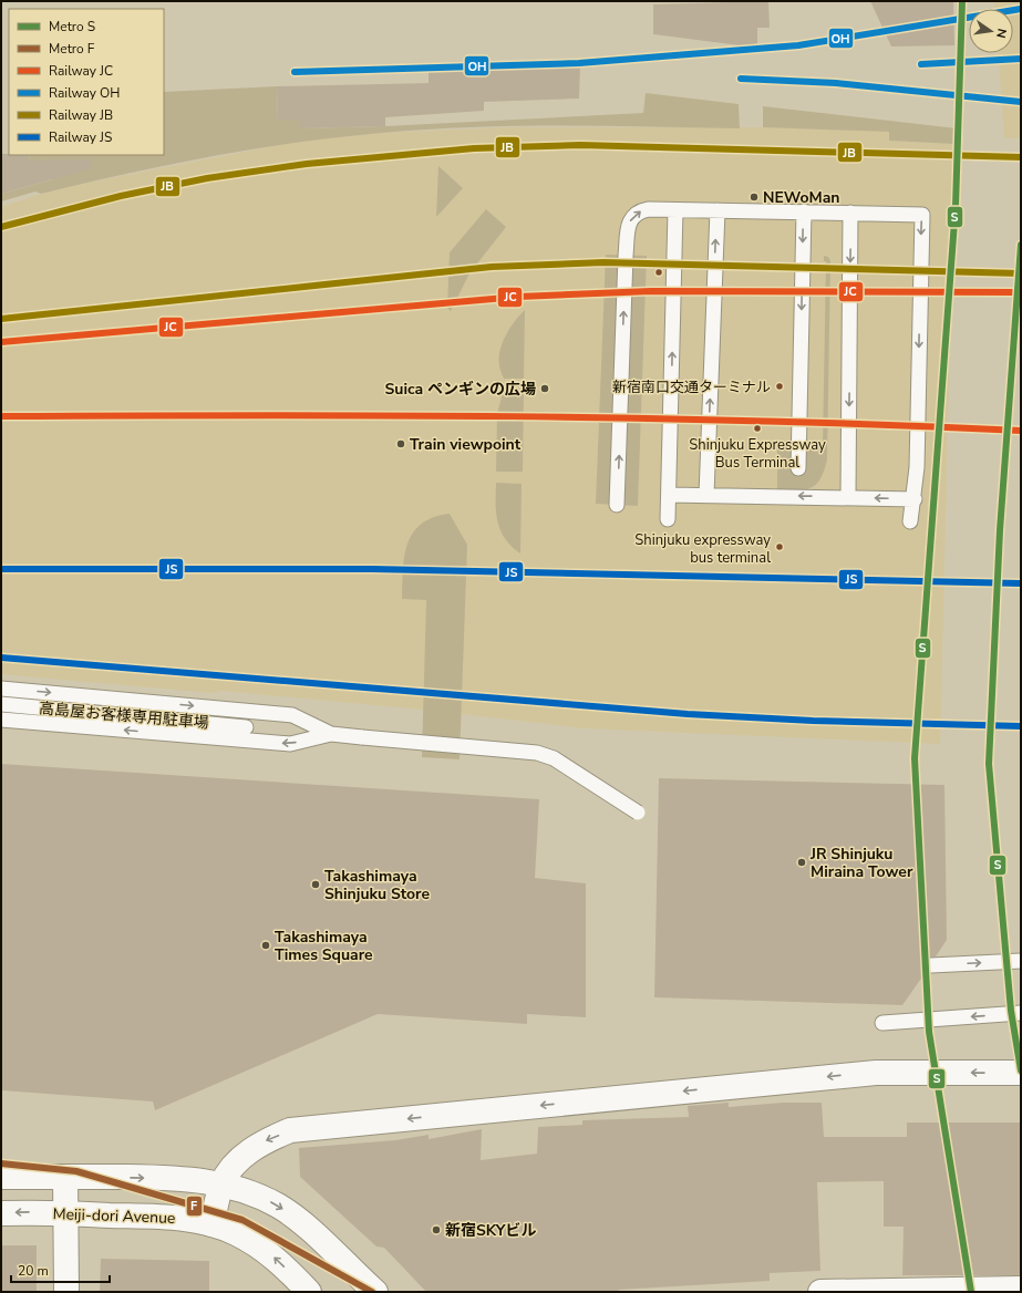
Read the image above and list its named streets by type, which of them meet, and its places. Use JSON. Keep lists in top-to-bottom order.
{
  "streets": {
    "street": ["Meiji-dori Avenue"],
    "lane": ["高島屋お客様専用駐車場"]
  },
  "places": [
    "NEWoMan",
    "新宿南口交通ターミナル",
    "Suica ペンギンの広場",
    "Shinjuku Expressway Bus Terminal",
    "Train viewpoint",
    "Shinjuku expressway bus terminal",
    "JR Shinjuku Miraina Tower",
    "Takashimaya Shinjuku Store",
    "Takashimaya Times Square",
    "新宿SKYビル"
  ],
  "lines": [
    "metro line S",
    "rail line OH",
    "rail line JB",
    "rail line JC",
    "rail line JS",
    "metro line F"
  ],
  "legend": [
    "Metro S",
    "Metro F",
    "Railway JC",
    "Railway OH",
    "Railway JB",
    "Railway JS"
  ],
  "scale_bar": "20 m",
  "north": "right"
}
